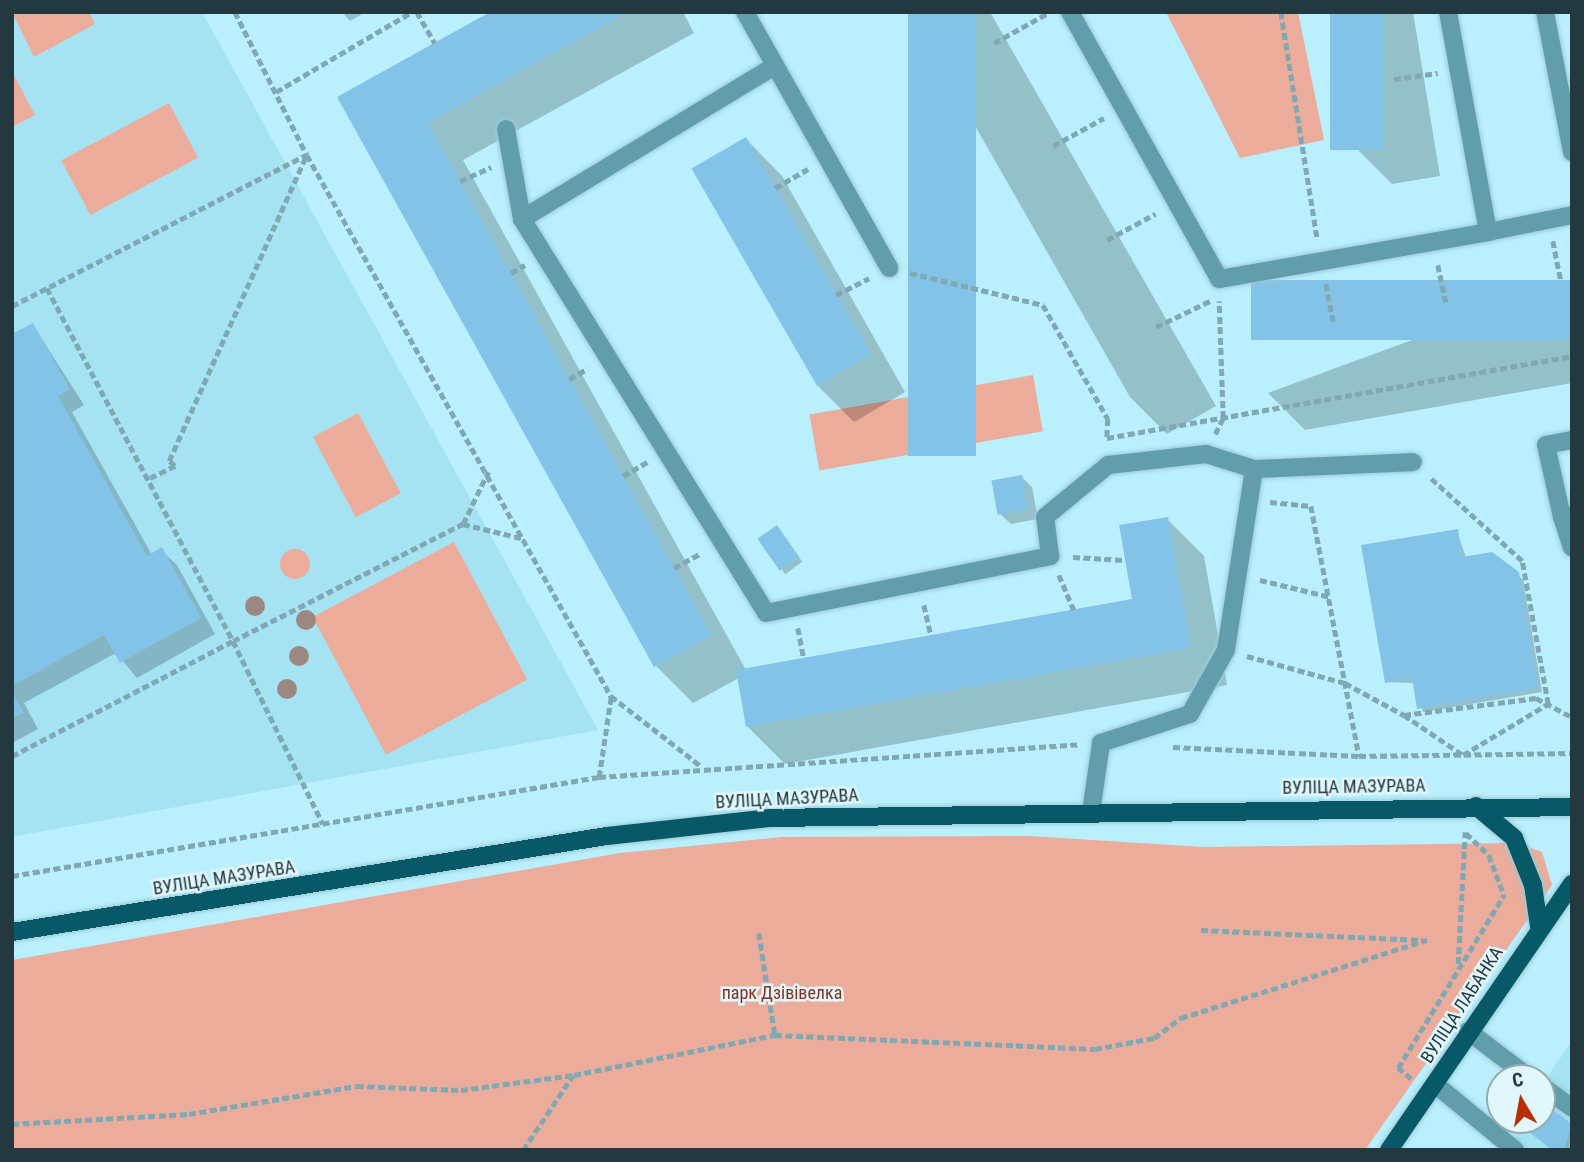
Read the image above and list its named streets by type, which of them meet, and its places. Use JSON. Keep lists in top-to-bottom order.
{
  "streets": {
    "main road": ["ВУЛІЦА МАЗУРАВА", "ВУЛІЦА ЛАБАНКА"]
  },
  "parks": ["парк Дзівівелка"],
  "north": "top"
}
